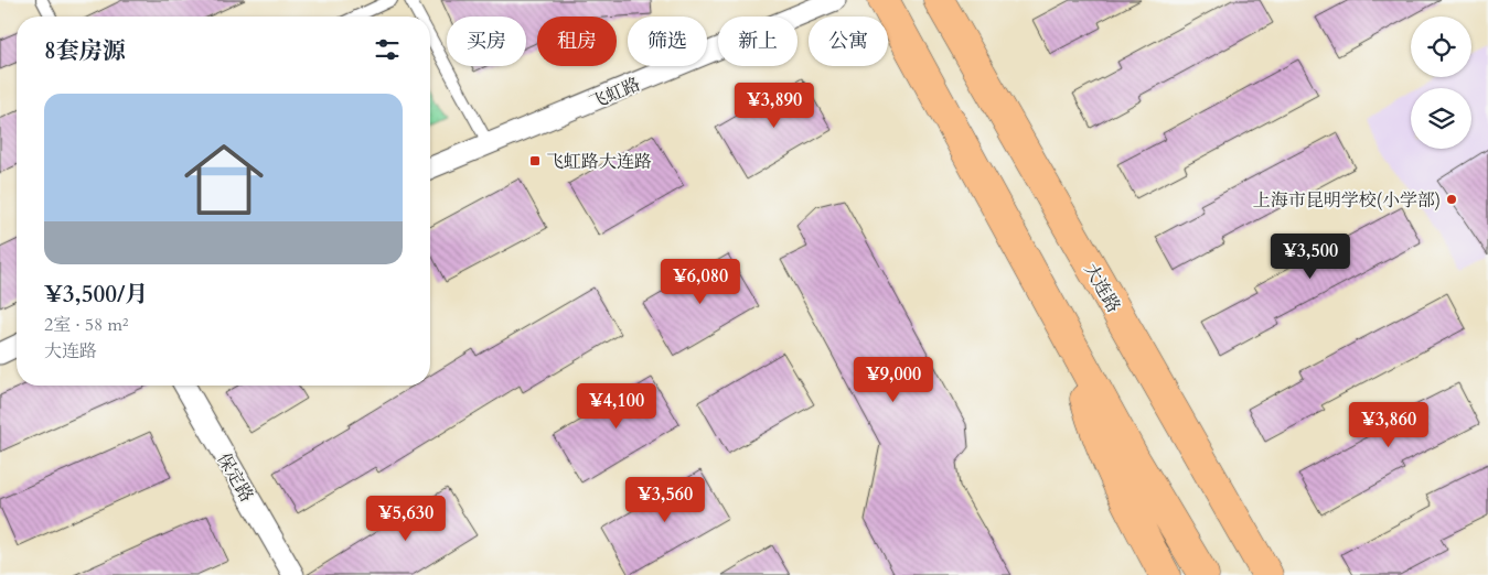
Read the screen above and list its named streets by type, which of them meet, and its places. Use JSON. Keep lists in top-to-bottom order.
{
  "streets": {
    "main road": ["大连路"],
    "street": ["飞虹路", "保定路"]
  },
  "places": {
    "transit": ["飞虹路大连路"],
    "other": ["上海市昆明学校(小学部)"]
  },
  "page": {
    "chip": [
      "买房",
      "租房",
      "筛选",
      "新上",
      "公寓"
    ],
    "heading": "8套房源",
    "price": [
      "¥3,890",
      "¥3,500",
      "¥6,080",
      "¥9,000",
      "¥4,100",
      "¥3,860",
      "¥3,560",
      "¥5,630"
    ],
    "list": [
      {
        "name": "¥3,500/月",
        "note": "2室 · 58 m² · 大连路"
      }
    ]
  }
}
